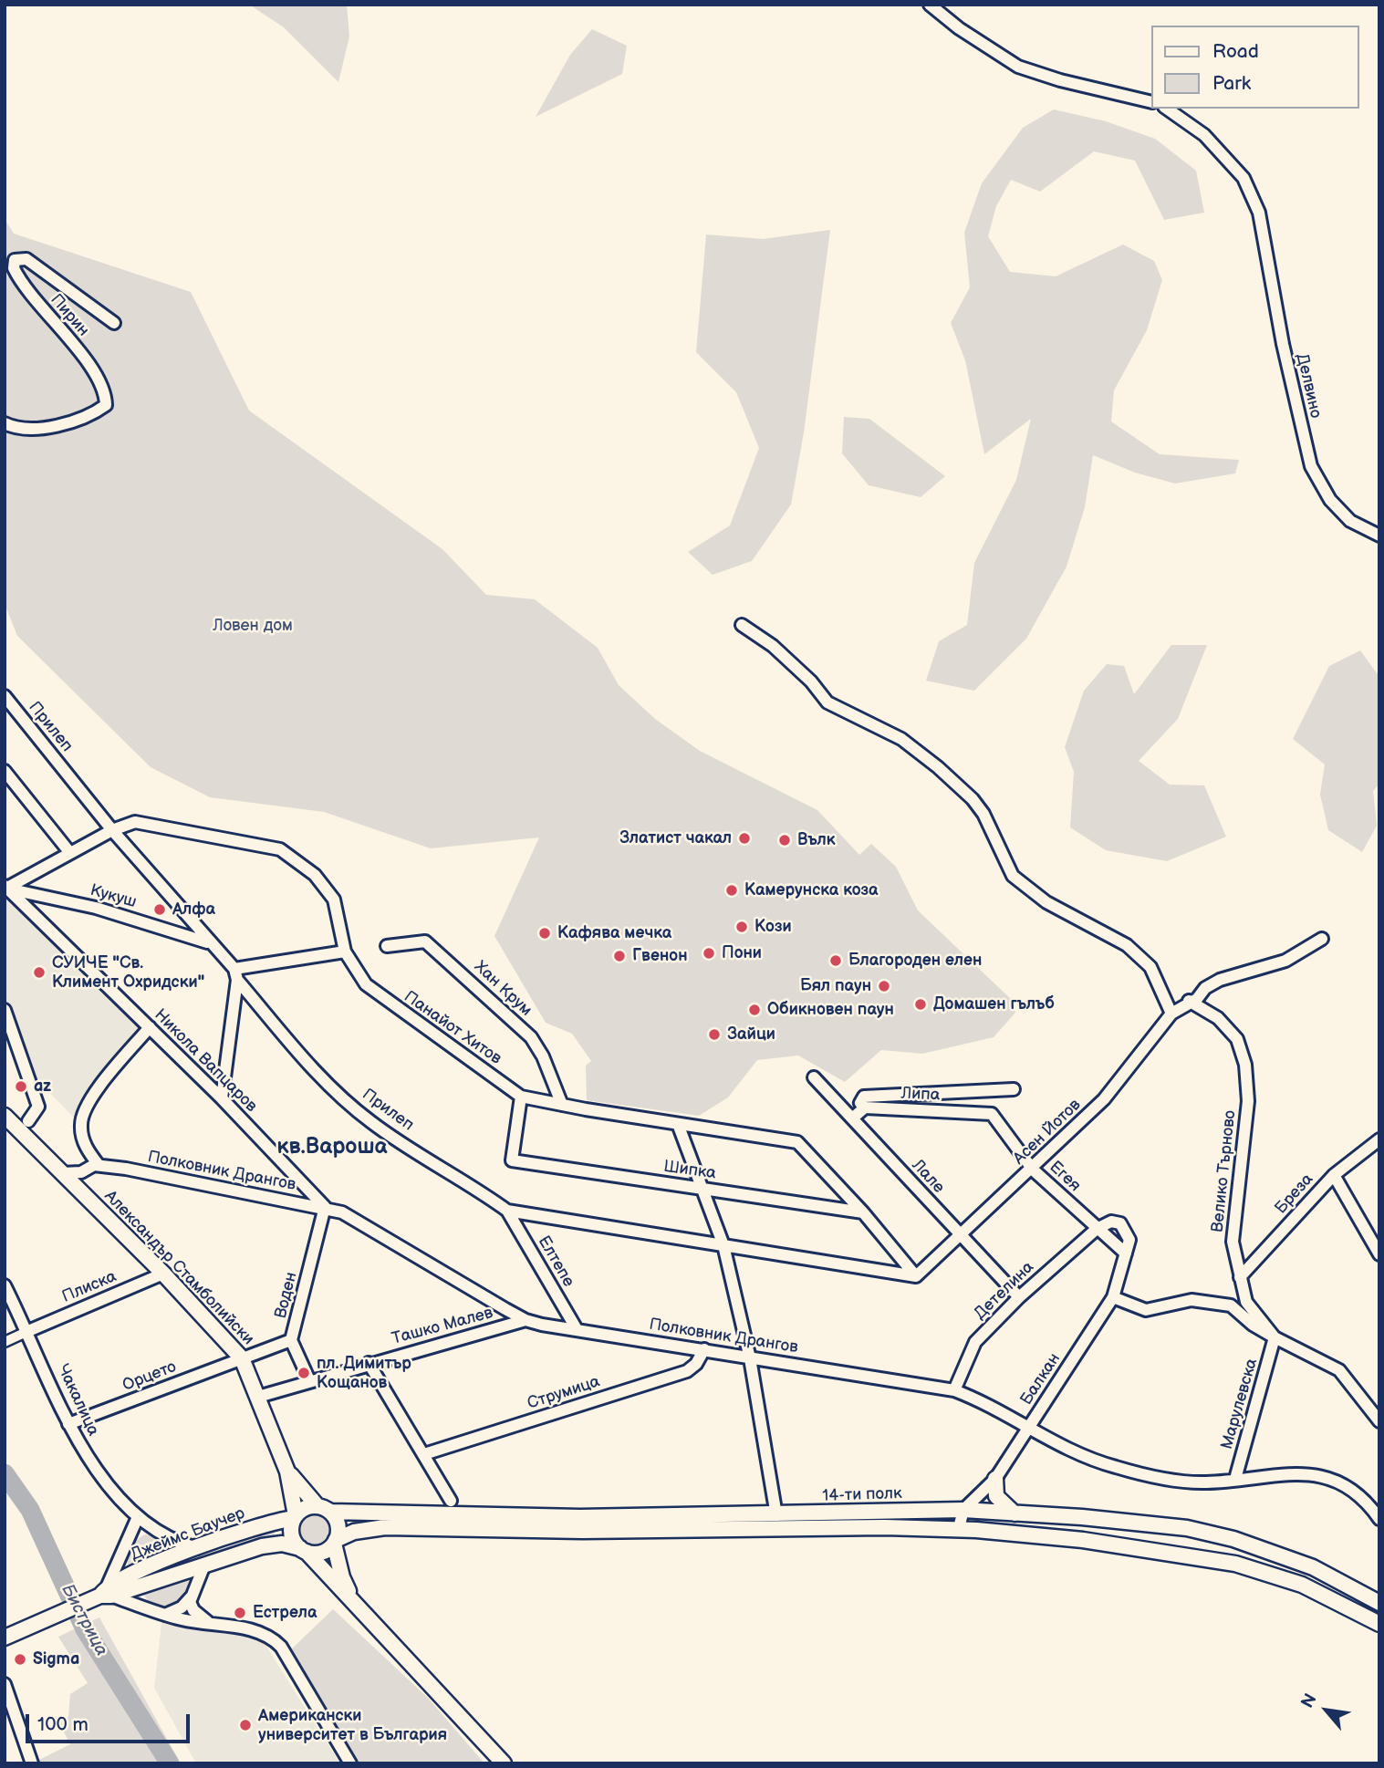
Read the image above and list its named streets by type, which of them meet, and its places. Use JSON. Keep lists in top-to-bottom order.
{
  "streets": {
    "street": [
      "Пирин",
      "Делвино",
      "Прилеп",
      "Кукуш",
      "Хан Крум",
      "Панайот Хитов",
      "Никола Вапцаров",
      "Липа",
      "Асен Йотов",
      "Шипка",
      "Полковник Дрангов",
      "Велико Търново",
      "Лале",
      "Егея",
      "Бреза",
      "Елтепе",
      "Александър Стамболийски",
      "Плиска",
      "Детелина",
      "Воден",
      "Ташко Малев",
      "Орцето",
      "Балкан",
      "Струмица",
      "Чакалица",
      "Марулевска",
      "14-ти полк",
      "Джеймс Баучер"
    ]
  },
  "crossings": [
    ["Прилеп", "Кукуш"],
    ["Прилеп", "Панайот Хитов"],
    ["Прилеп", "Асен Йотов"],
    ["Прилеп", "Елтепе"],
    ["Кукуш", "Панайот Хитов"],
    ["Кукуш", "Никола Вапцаров"],
    ["Хан Крум", "Панайот Хитов"],
    ["Панайот Хитов", "Никола Вапцаров"],
    ["Панайот Хитов", "Асен Йотов"],
    ["Панайот Хитов", "Шипка"],
    ["Никола Вапцаров", "Полковник Дрангов"],
    ["Никола Вапцаров", "Воден"],
    ["Липа", "Егея"],
    ["Асен Йотов", "Велико Търново"],
    ["Асен Йотов", "Лале"],
    ["Асен Йотов", "Егея"],
    ["Полковник Дрангов", "Елтепе"],
    ["Полковник Дрангов", "Александър Стамболийски"],
    ["Полковник Дрангов", "Детелина"],
    ["Полковник Дрангов", "Воден"],
    ["Полковник Дрангов", "Ташко Малев"],
    ["Полковник Дрангов", "Балкан"],
    ["Полковник Дрангов", "Струмица"],
    ["Полковник Дрангов", "Марулевска"],
    ["Велико Търново", "Бреза"],
    ["Велико Търново", "Марулевска"],
    ["Лале", "Детелина"],
    ["Егея", "Детелина"],
    ["Егея", "Балкан"],
    ["Александър Стамболийски", "Плиска"],
    ["Александър Стамболийски", "Воден"],
    ["Александър Стамболийски", "Ташко Малев"],
    ["Александър Стамболийски", "Орцето"],
    ["Александър Стамболийски", "14-ти полк"],
    ["Александър Стамболийски", "Джеймс Баучер"],
    ["Плиска", "Чакалица"],
    ["Воден", "Орцето"],
    ["Орцето", "Чакалица"],
    ["Балкан", "14-ти полк"],
    ["Чакалица", "Джеймс Баучер"],
    ["14-ти полк", "Джеймс Баучер"]
  ],
  "districts": ["кв.Вароша"],
  "water": ["Бистрица"],
  "parks": ["Ловен дом"],
  "places": [
    "Златист чакал",
    "Вълк",
    "Камерунска коза",
    "Алфа",
    "Кози",
    "Кафява мечка",
    "Пони",
    "Гвенон",
    "Благороден елен",
    "СУИЧЕ \"Св. Климент Охридски\"",
    "Бял паун",
    "Домашен гълъб",
    "Обикновен паун",
    "Зайци",
    "az",
    "пл. Димитър Кощанов",
    "Естрела",
    "Sigma",
    "Американски университет в България"
  ],
  "legend": ["Road", "Park"],
  "scale_bar": "100 m",
  "north": "top left"
}
